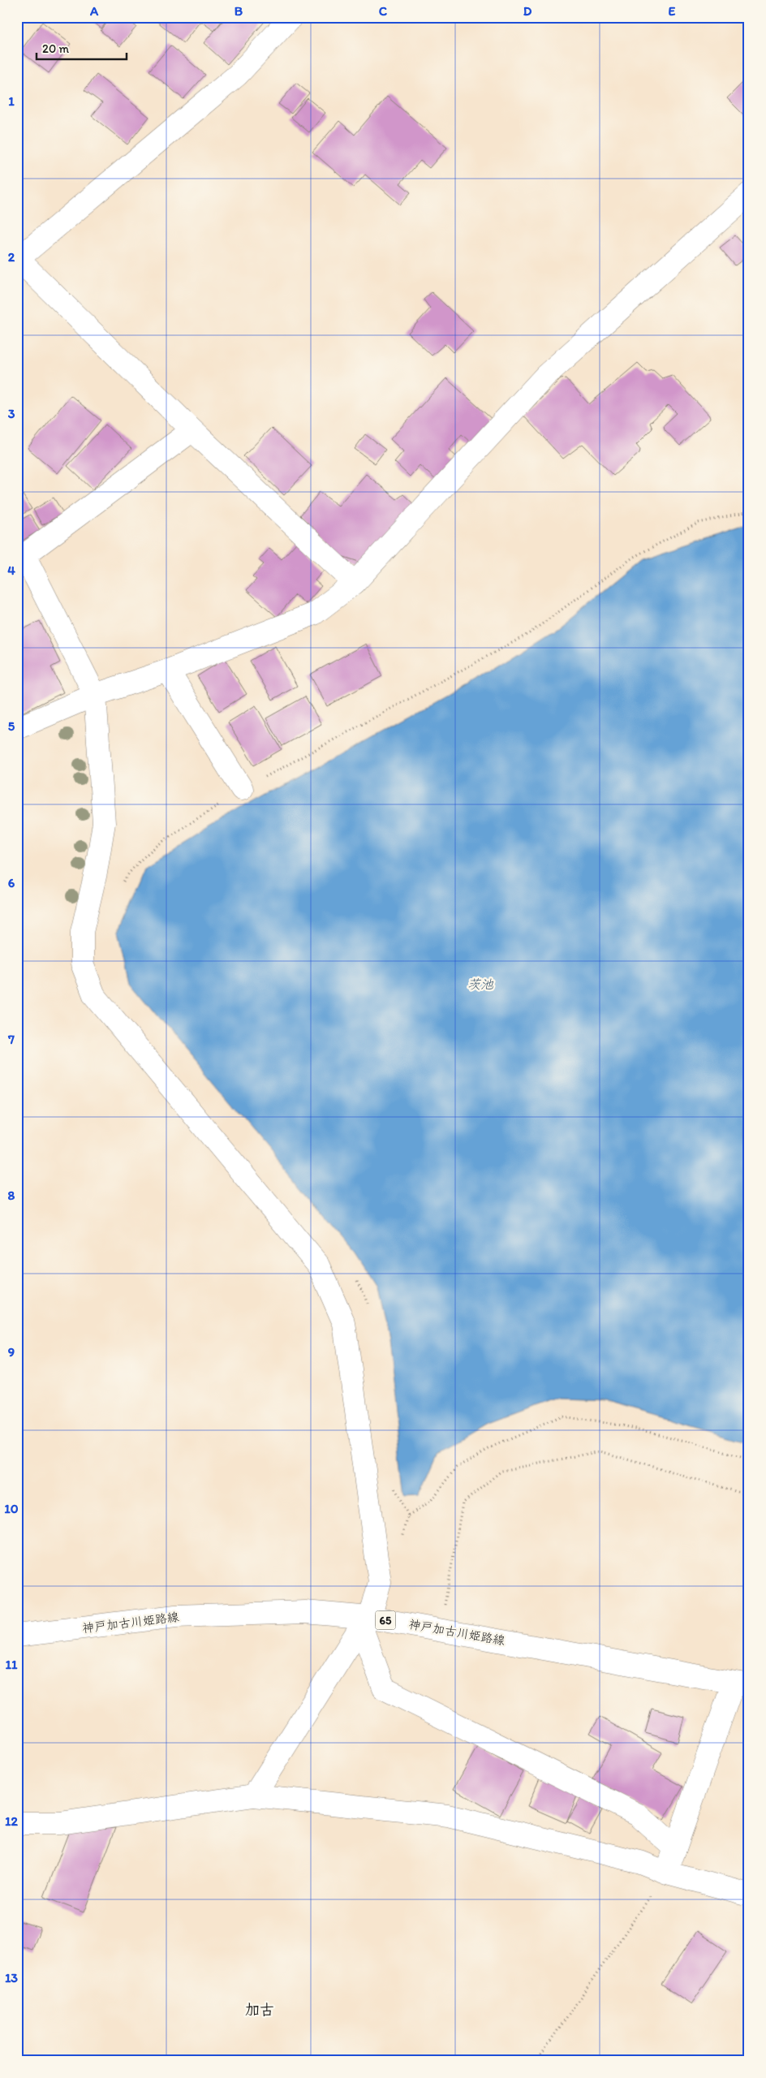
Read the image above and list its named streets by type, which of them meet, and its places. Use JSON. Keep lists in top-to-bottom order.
{
  "streets": {
    "street": ["65", "神戸加古川姫路線"]
  },
  "districts": ["加古"],
  "water": ["茨池"],
  "scale_bar": "20 m",
  "grid": {
    "columns": [
      "A",
      "B",
      "C",
      "D",
      "E"
    ],
    "rows": [
      "1",
      "2",
      "3",
      "4",
      "5",
      "6",
      "7",
      "8",
      "9",
      "10",
      "11",
      "12",
      "13"
    ]
  }
}
